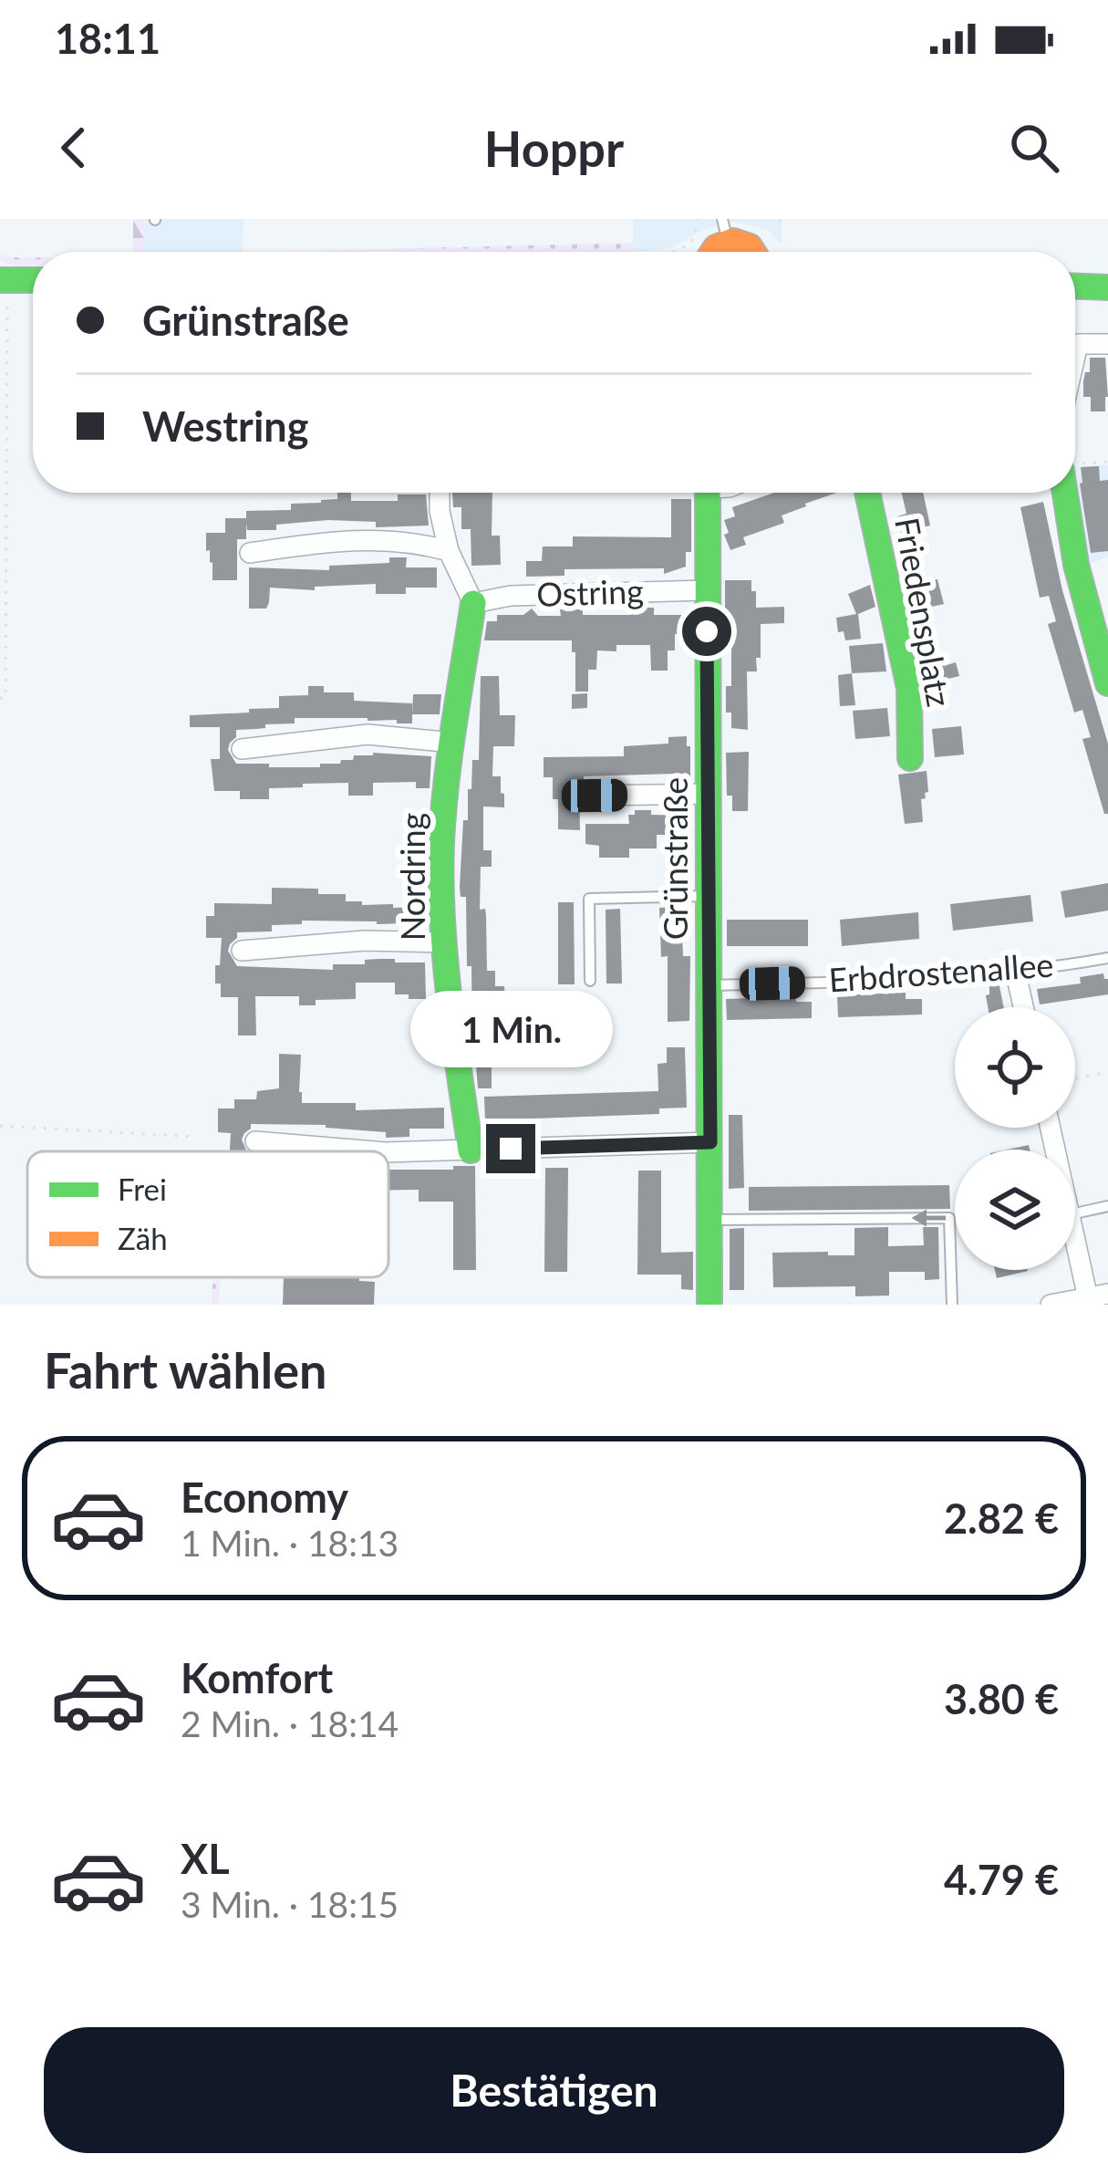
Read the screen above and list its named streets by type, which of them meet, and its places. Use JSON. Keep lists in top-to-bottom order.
{
  "streets": {
    "street": [
      "Ostring",
      "Friedensplatz",
      "Grünstraße",
      "Nordring"
    ],
    "lane": ["Erbdrostenallee"]
  },
  "crossings": [
    ["Ostring", "Grünstraße"],
    ["Ostring", "Nordring"],
    ["Grünstraße", "Erbdrostenallee"]
  ],
  "legend": ["Frei", "Zäh"],
  "page": {
    "status": "18:11",
    "header": "Hoppr",
    "banner": ["Grünstraße", "Westring"],
    "bubble": "1 Min.",
    "heading": "Fahrt wählen",
    "list": [
      {
        "name": "Economy",
        "note": "1 Min. · 18:13",
        "value": "2.82 €"
      },
      {
        "name": "Komfort",
        "note": "2 Min. · 18:14",
        "value": "3.80 €"
      },
      {
        "name": "XL",
        "note": "3 Min. · 18:15",
        "value": "4.79 €"
      }
    ],
    "buttons": "Bestätigen"
  }
}
